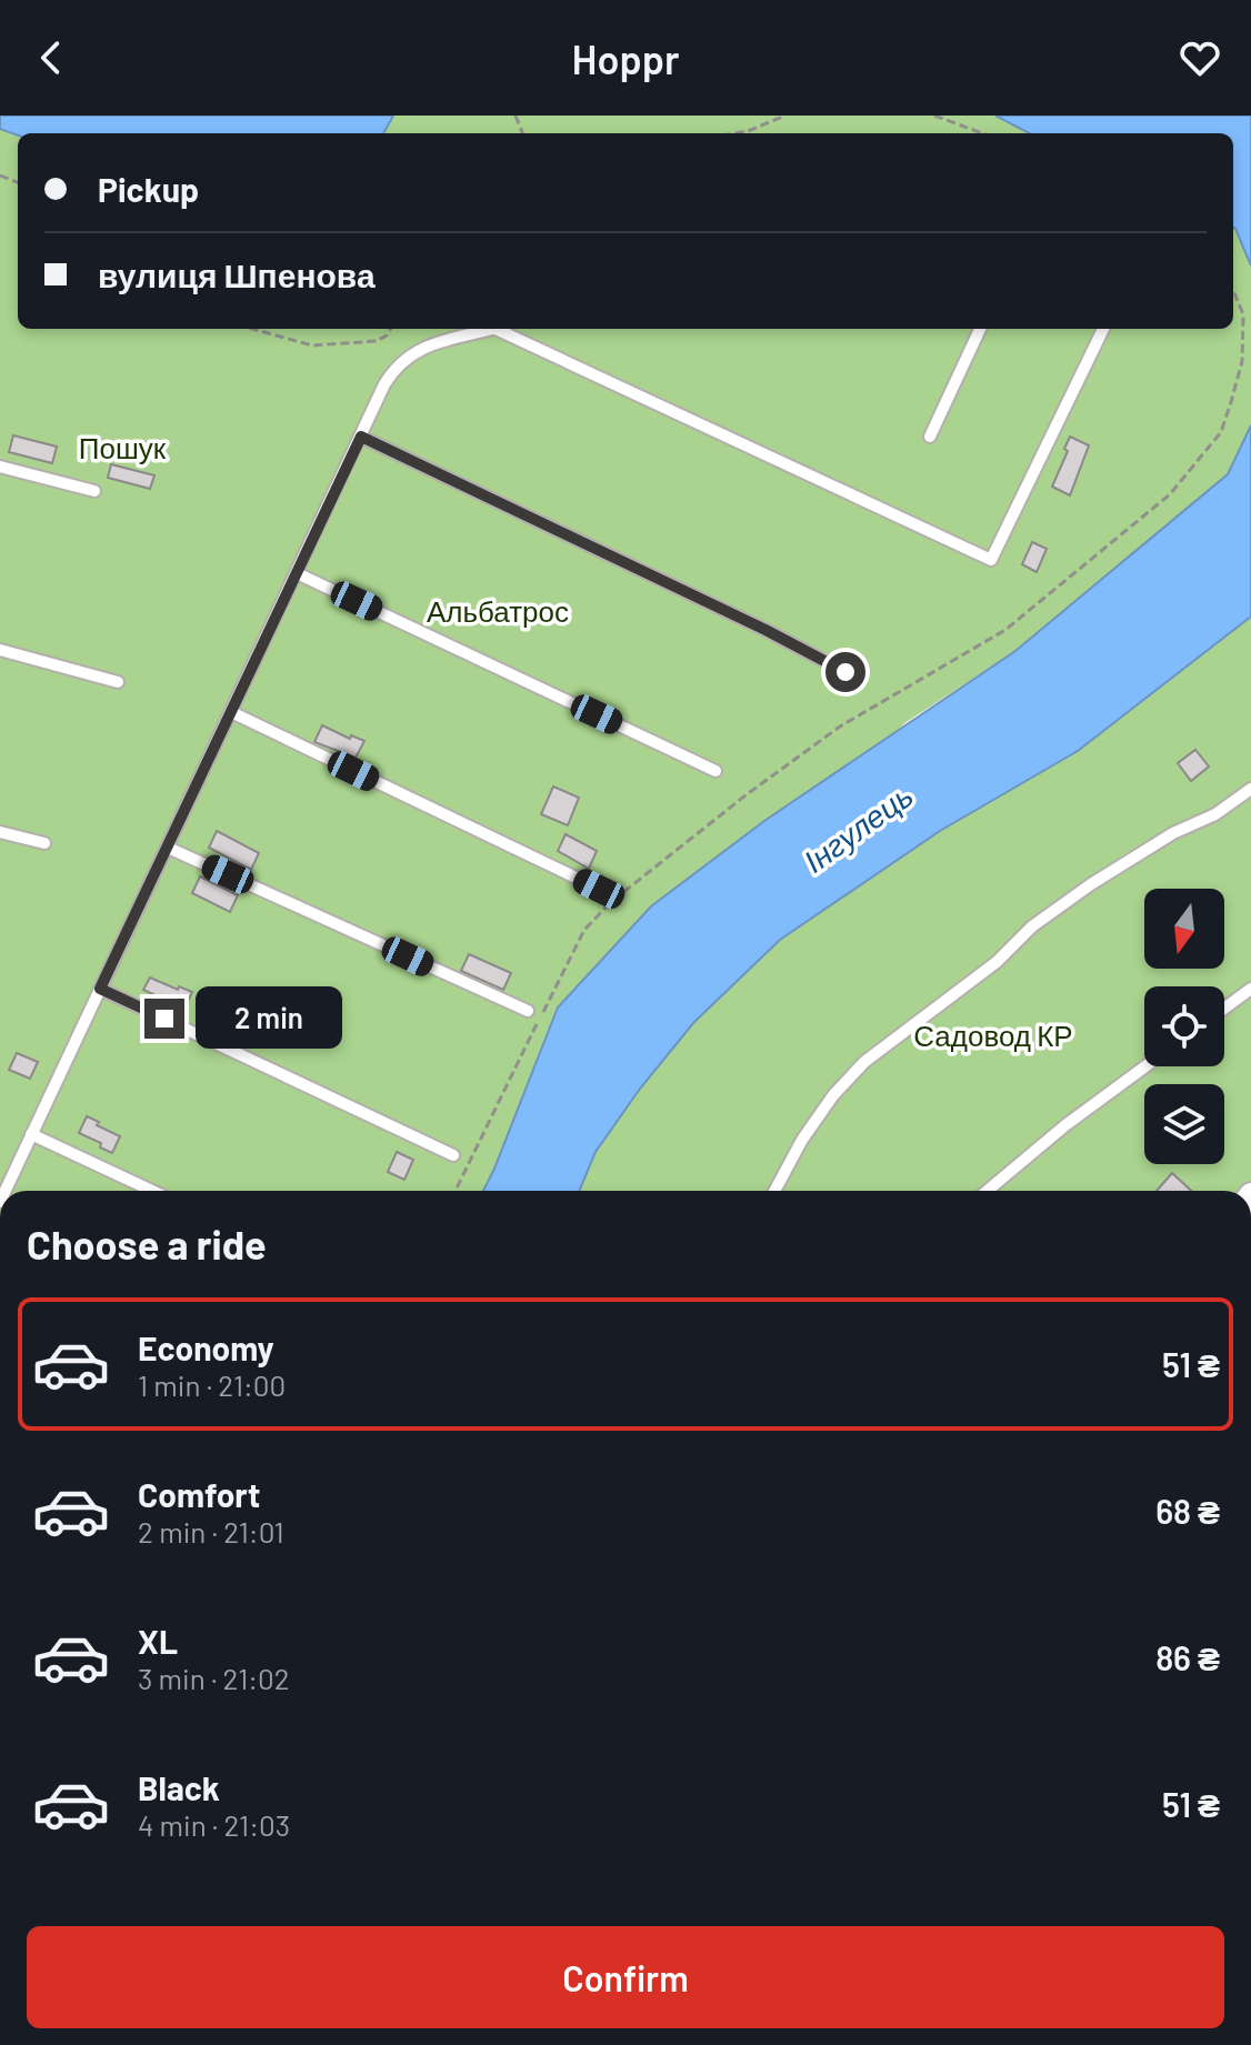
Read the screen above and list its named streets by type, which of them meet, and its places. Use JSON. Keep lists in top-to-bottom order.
{
  "water": ["Інгулець"],
  "parks": ["Пошук", "Альбатрос", "Садовод КР"],
  "north": "bottom",
  "page": {
    "header": "Hoppr",
    "banner": ["Pickup", "вулиця Шпенова"],
    "bubble": "2 min",
    "heading": "Choose a ride",
    "list": [
      {
        "name": "Economy",
        "note": "1 min · 21:00",
        "value": "51 ₴"
      },
      {
        "name": "Comfort",
        "note": "2 min · 21:01",
        "value": "68 ₴"
      },
      {
        "name": "XL",
        "note": "3 min · 21:02",
        "value": "86 ₴"
      },
      {
        "name": "Black",
        "note": "4 min · 21:03",
        "value": "51 ₴"
      }
    ],
    "buttons": "Confirm"
  }
}
